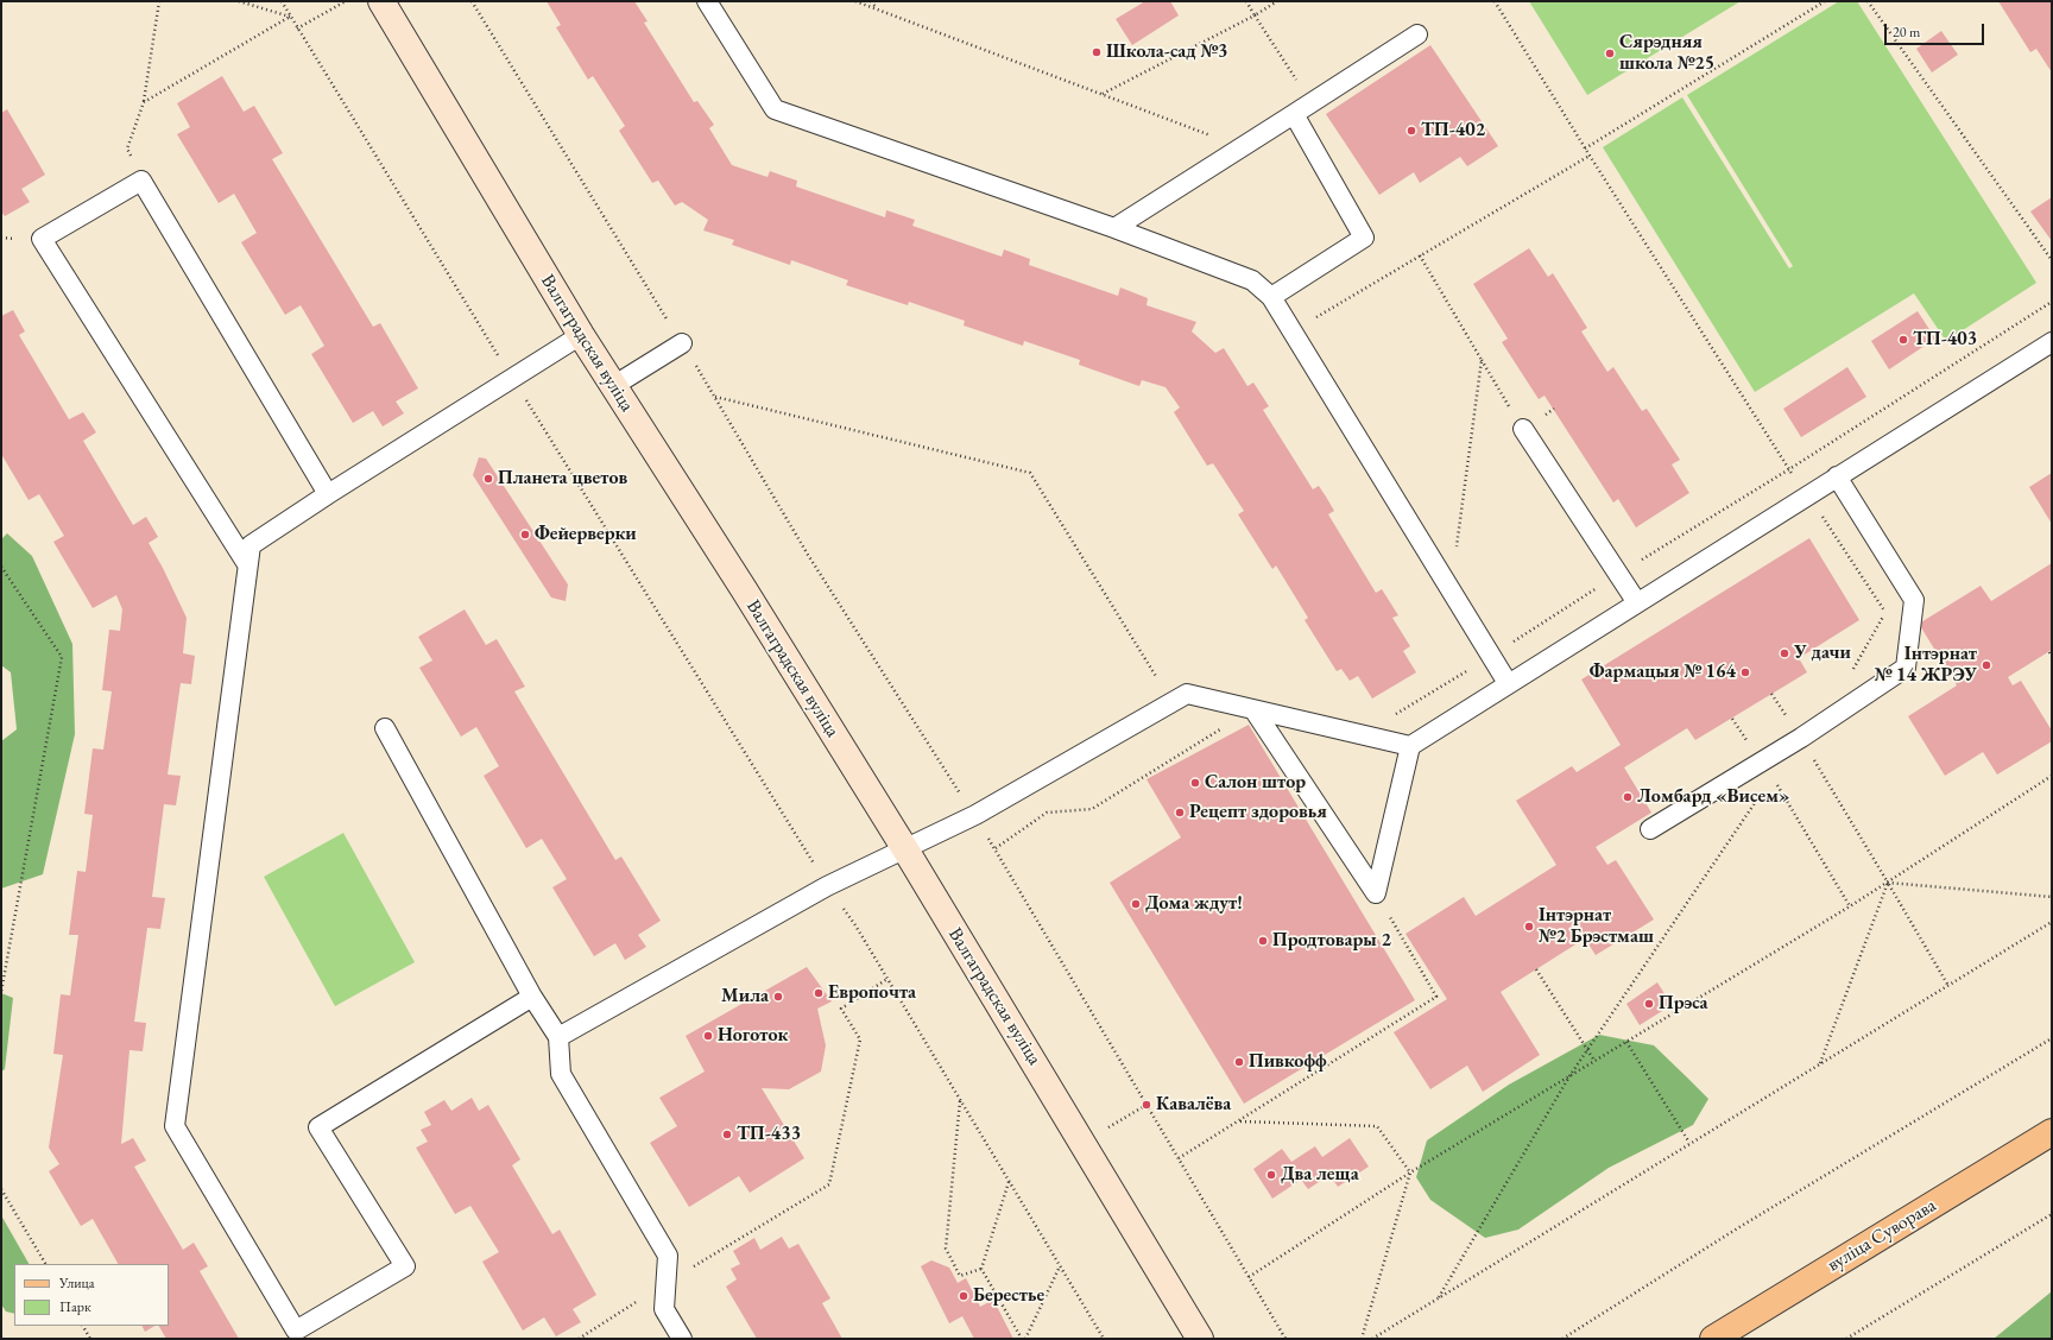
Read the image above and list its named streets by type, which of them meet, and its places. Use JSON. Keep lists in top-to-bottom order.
{
  "streets": {
    "main road": ["Валгаградская вуліца", "вуліца Суворава"]
  },
  "places": [
    "Школа-сад №3",
    "Сярэдняя школа №25",
    "ТП-402",
    "ТП-403",
    "Планета цветов",
    "Фейерверки",
    "У дачи",
    "Інтэрнат № 14 ЖРЭУ",
    "Фармацыя № 164",
    "Салон штор",
    "Ломбард «Висем»",
    "Рецепт здоровья",
    "Дома ждут!",
    "Інтэрнат №2 Брэстмаш",
    "Продтовары 2",
    "Европочта",
    "Мила",
    "Прэса",
    "Ноготок",
    "Пивкофф",
    "Кавалёва",
    "ТП-433",
    "Два леща",
    "Берестье"
  ],
  "legend": ["Улица", "Парк"],
  "scale_bar": "20 m"
}
